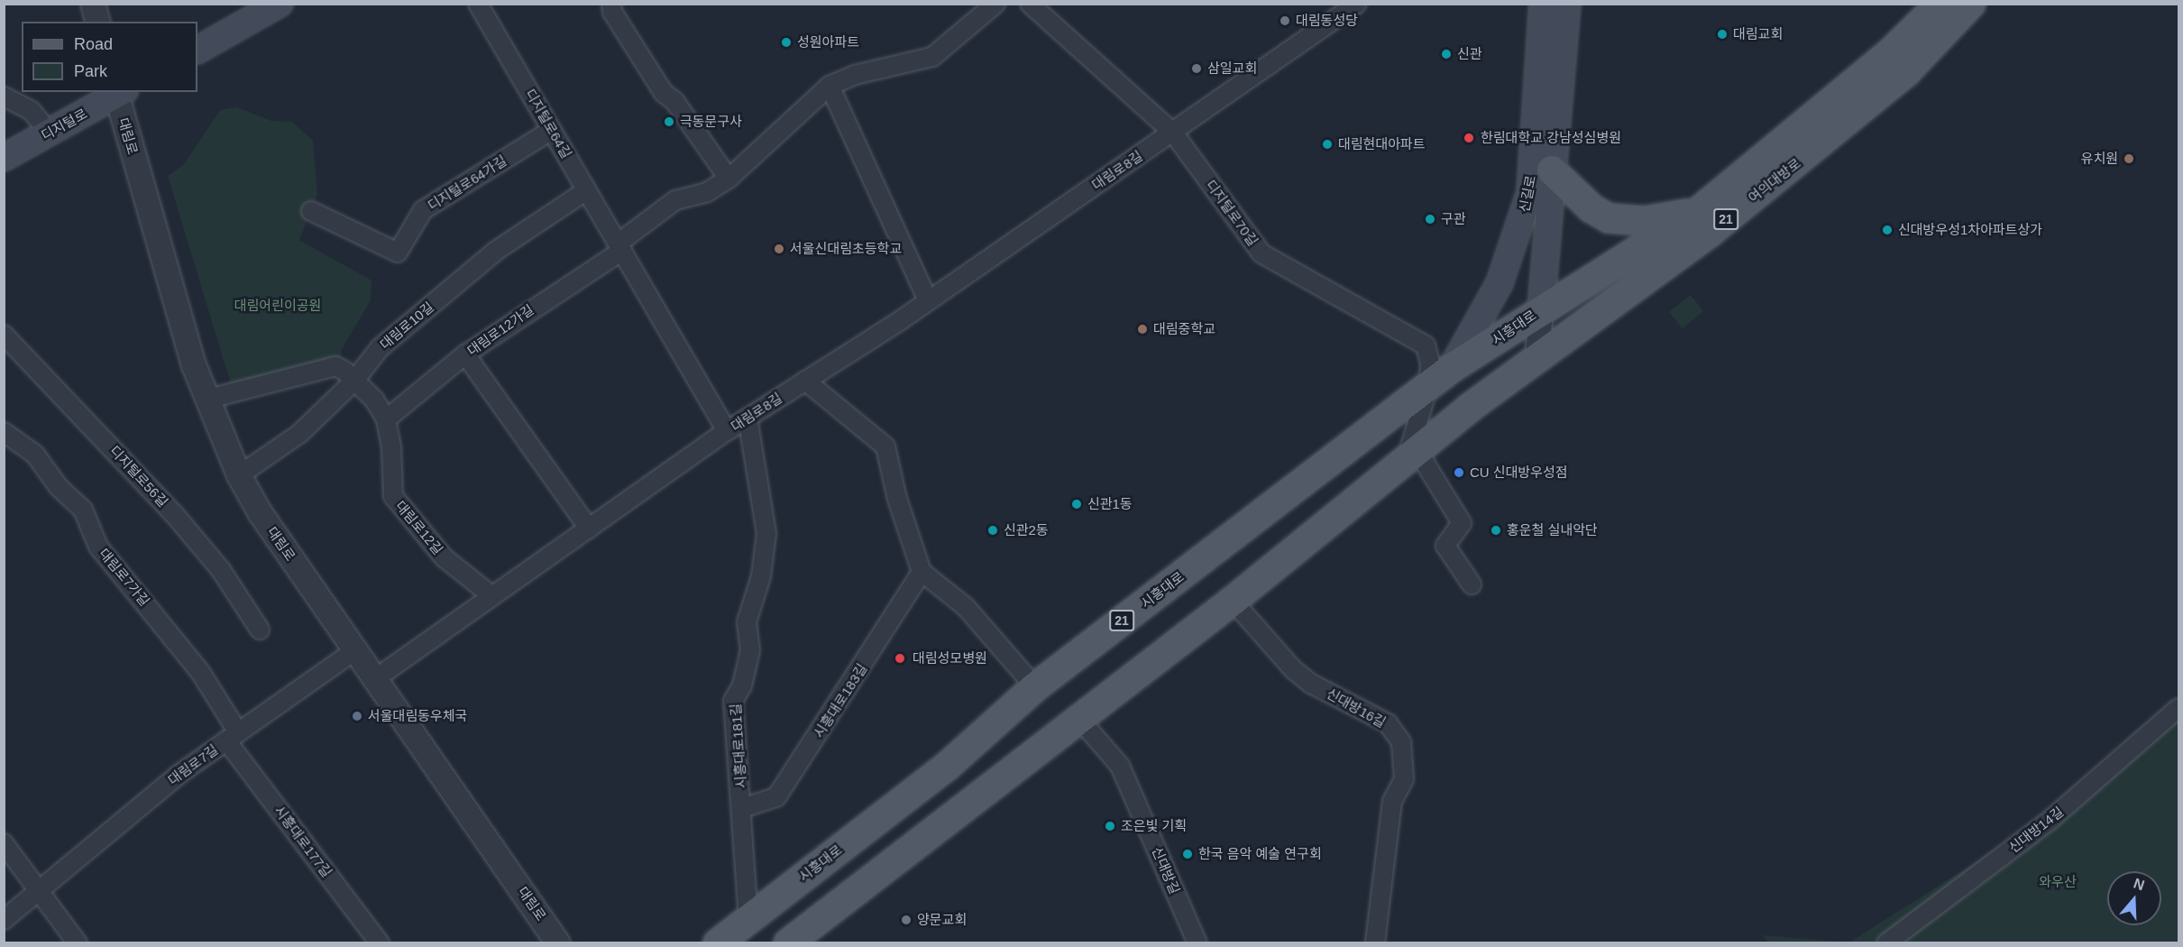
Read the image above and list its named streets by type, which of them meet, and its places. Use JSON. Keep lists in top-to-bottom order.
{
  "streets": {
    "main road": [
      "디지털로",
      "여의대방로",
      "신길로",
      "21",
      "시흥대로"
    ],
    "street": [
      "디지털로64길",
      "대림로",
      "대림로8길",
      "디지털로64가길",
      "디지털로70길",
      "대림로10길",
      "대림로12가길",
      "디지털로56길",
      "대림로12길",
      "대림로7가길",
      "시흥대로183길",
      "신대방16길",
      "시흥대로181길",
      "대림로7길",
      "신대방14길",
      "시흥대로177길",
      "신대방길"
    ]
  },
  "crossings": [
    ["디지털로64길", "대림로8길"],
    ["디지털로64길", "디지털로64가길"],
    ["디지털로64길", "대림로10길"],
    ["디지털로64길", "대림로12가길"],
    ["디지털로", "대림로"],
    ["대림로", "대림로8길"],
    ["대림로", "대림로10길"],
    ["대림로", "대림로12길"],
    ["대림로", "대림로7길"],
    ["대림로8길", "디지털로70길"],
    ["대림로8길", "대림로12길"],
    ["대림로8길", "시흥대로181길"],
    ["여의대방로", "신길로"],
    ["여의대방로", "시흥대로"],
    ["신길로", "시흥대로"],
    ["디지털로70길", "시흥대로"],
    ["대림로10길", "대림로12길"],
    ["시흥대로", "시흥대로181길"],
    ["대림로12가길", "대림로12길"],
    ["대림로7가길", "대림로7길"],
    ["대림로7가길", "시흥대로177길"],
    ["시흥대로183길", "시흥대로181길"],
    ["대림로7길", "시흥대로177길"]
  ],
  "parks": ["대림어린이공원", "와우산"],
  "places": [
    "대림동성당",
    "대림교회",
    "성원아파트",
    "신관",
    "삼일교회",
    "극동문구사",
    "한림대학교 강남성심병원",
    "대림현대아파트",
    "유치원",
    "구관",
    "신대방우성1차아파트상가",
    "서울신대림초등학교",
    "대림중학교",
    "CU 신대방우성점",
    "신관1동",
    "신관2동",
    "홍운철 실내악단",
    "대림성모병원",
    "서울대림동우체국",
    "조은빛 기획",
    "한국 음악 예술 연구회",
    "양문교회"
  ],
  "legend": ["Road", "Park"],
  "north": "top"
}
